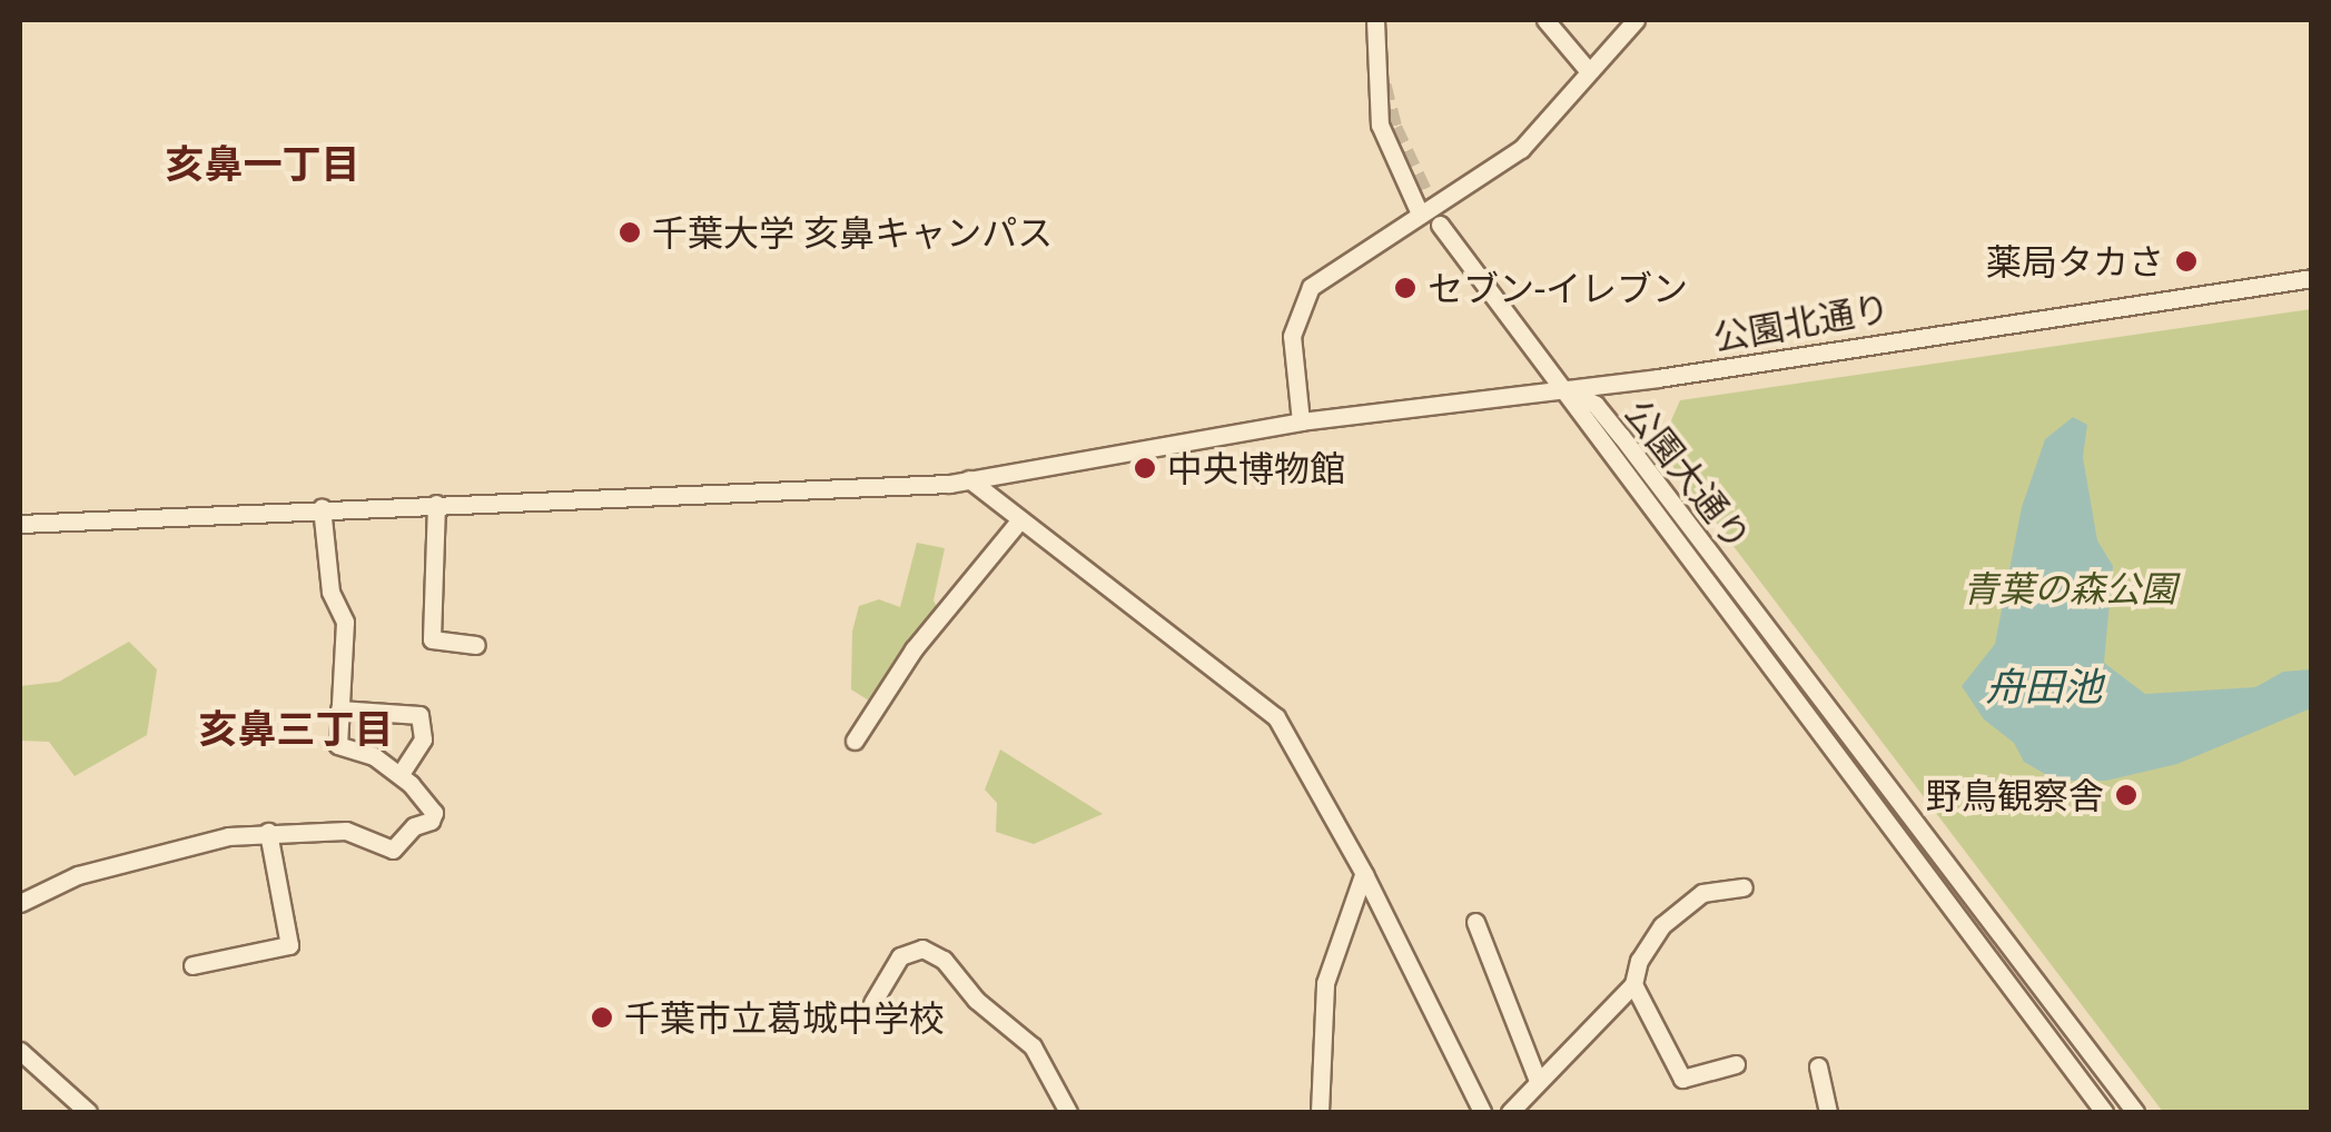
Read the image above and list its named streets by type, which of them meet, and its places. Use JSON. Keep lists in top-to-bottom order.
{
  "streets": {
    "street": ["公園北通り", "公園大通り"]
  },
  "crossings": [
    ["公園北通り", "公園大通り"]
  ],
  "districts": ["亥鼻一丁目", "亥鼻三丁目"],
  "water": ["舟田池"],
  "parks": ["青葉の森公園"],
  "places": [
    "千葉大学 亥鼻キャンパス",
    "薬局タカさ",
    "セブン-イレブン",
    "中央博物館",
    "野鳥観察舎",
    "千葉市立葛城中学校"
  ]
}
